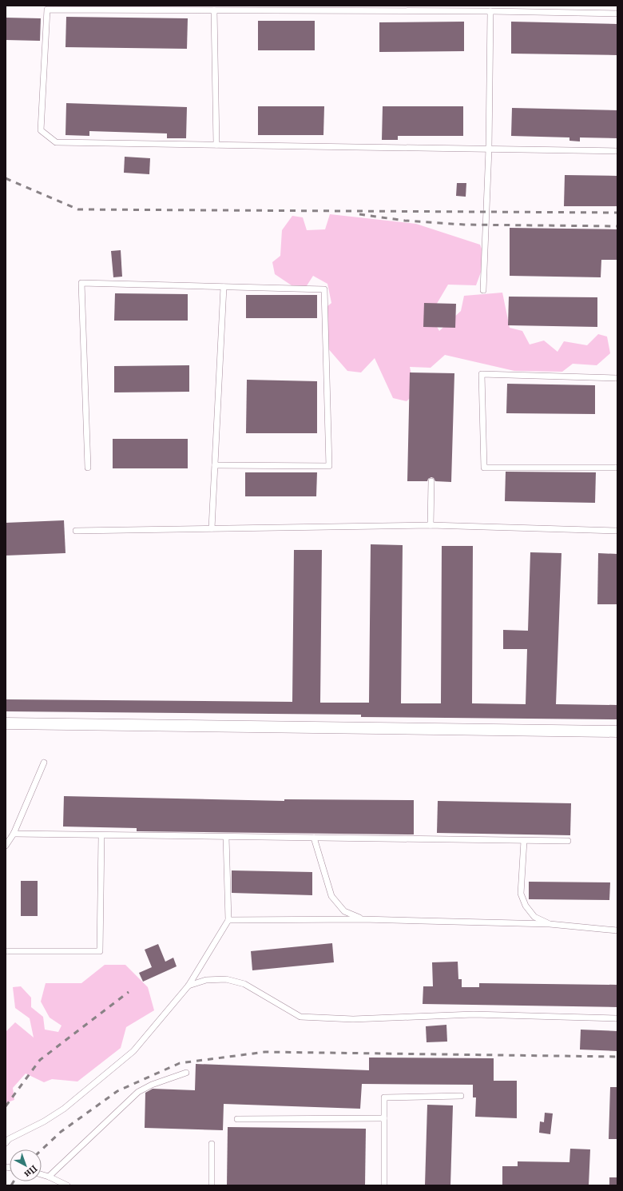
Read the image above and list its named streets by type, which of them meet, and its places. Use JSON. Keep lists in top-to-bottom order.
{
  "north": "bottom right"
}
